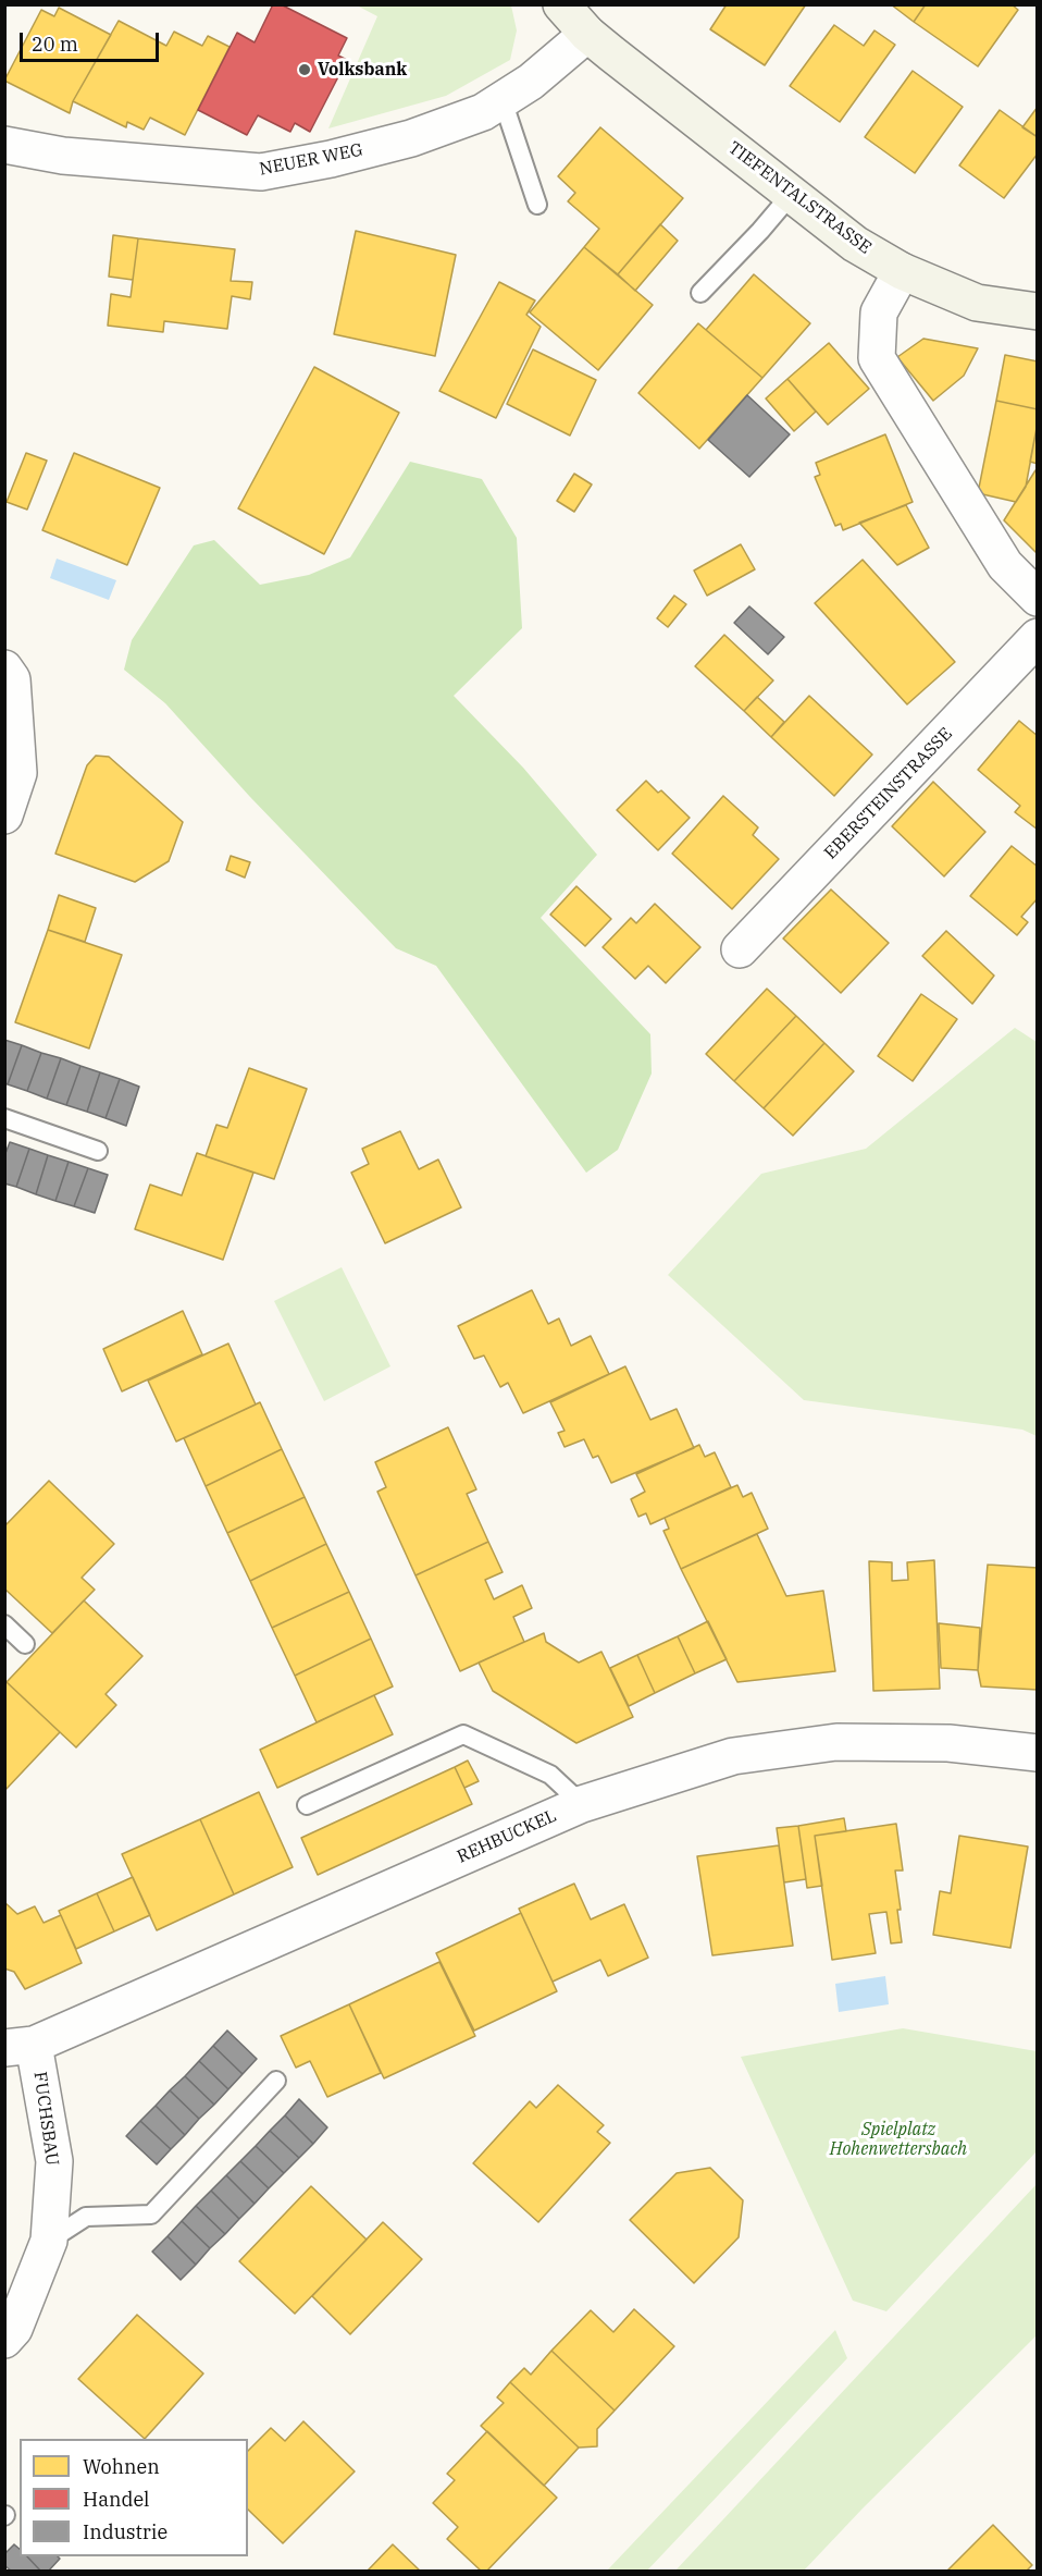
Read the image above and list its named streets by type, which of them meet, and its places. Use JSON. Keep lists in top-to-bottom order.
{
  "streets": {
    "street": [
      "NEUER WEG",
      "TIEFENTALSTRASSE",
      "EBERSTEINSTRASSE",
      "REHBUCKEL",
      "FUCHSBAU"
    ]
  },
  "crossings": [
    ["NEUER WEG", "TIEFENTALSTRASSE"],
    ["REHBUCKEL", "FUCHSBAU"]
  ],
  "parks": ["Spielplatz Hohenwettersbach"],
  "places": ["Volksbank"],
  "legend": ["Wohnen", "Handel", "Industrie"],
  "scale_bar": "20 m"
}
